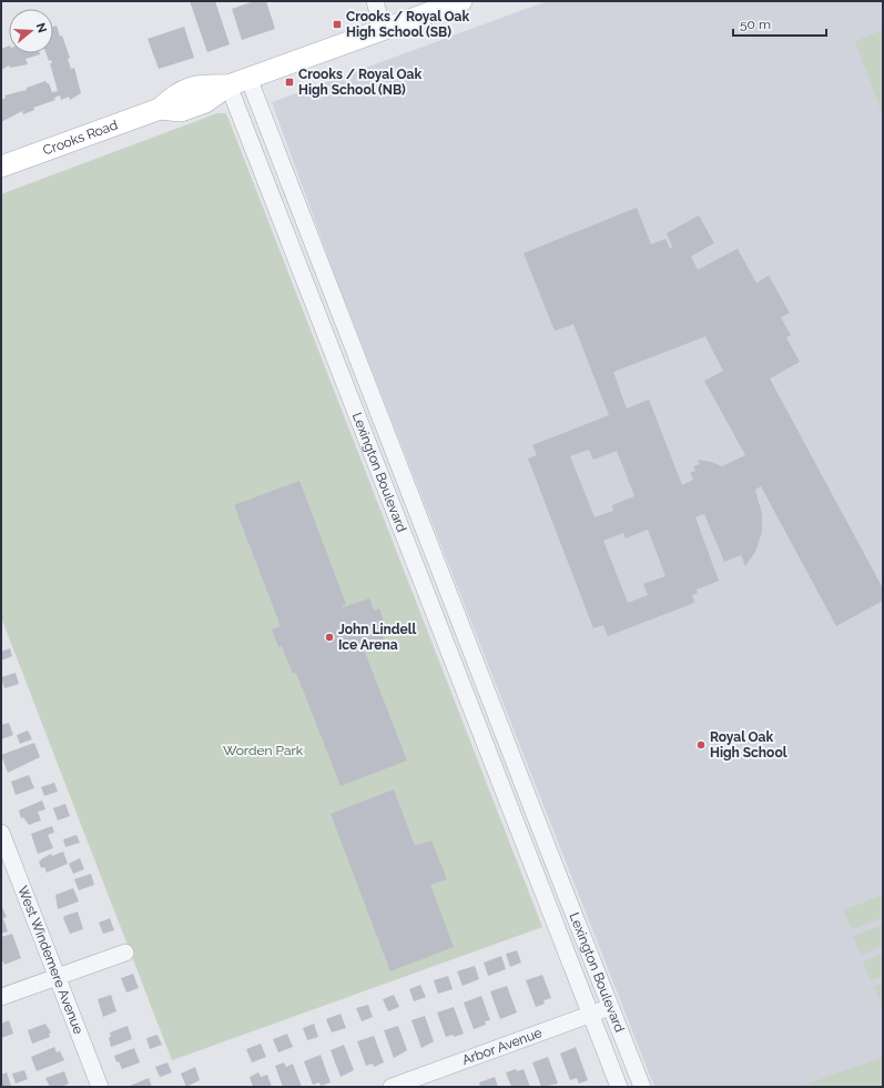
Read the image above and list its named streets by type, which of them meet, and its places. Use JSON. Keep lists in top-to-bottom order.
{
  "streets": {
    "main road": ["Crooks Road"],
    "street": ["Lexington Boulevard", "West Windemere Avenue", "Arbor Avenue"]
  },
  "crossings": [
    ["Crooks Road", "Lexington Boulevard"],
    ["Lexington Boulevard", "Arbor Avenue"]
  ],
  "parks": ["Worden Park"],
  "places": {
    "transit": ["Crooks / Royal Oak High School (SB)", "Crooks / Royal Oak High School (NB)"],
    "other": ["John Lindell Ice Arena", "Royal Oak High School"]
  },
  "scale_bar": "50 m",
  "north": "right"
}
